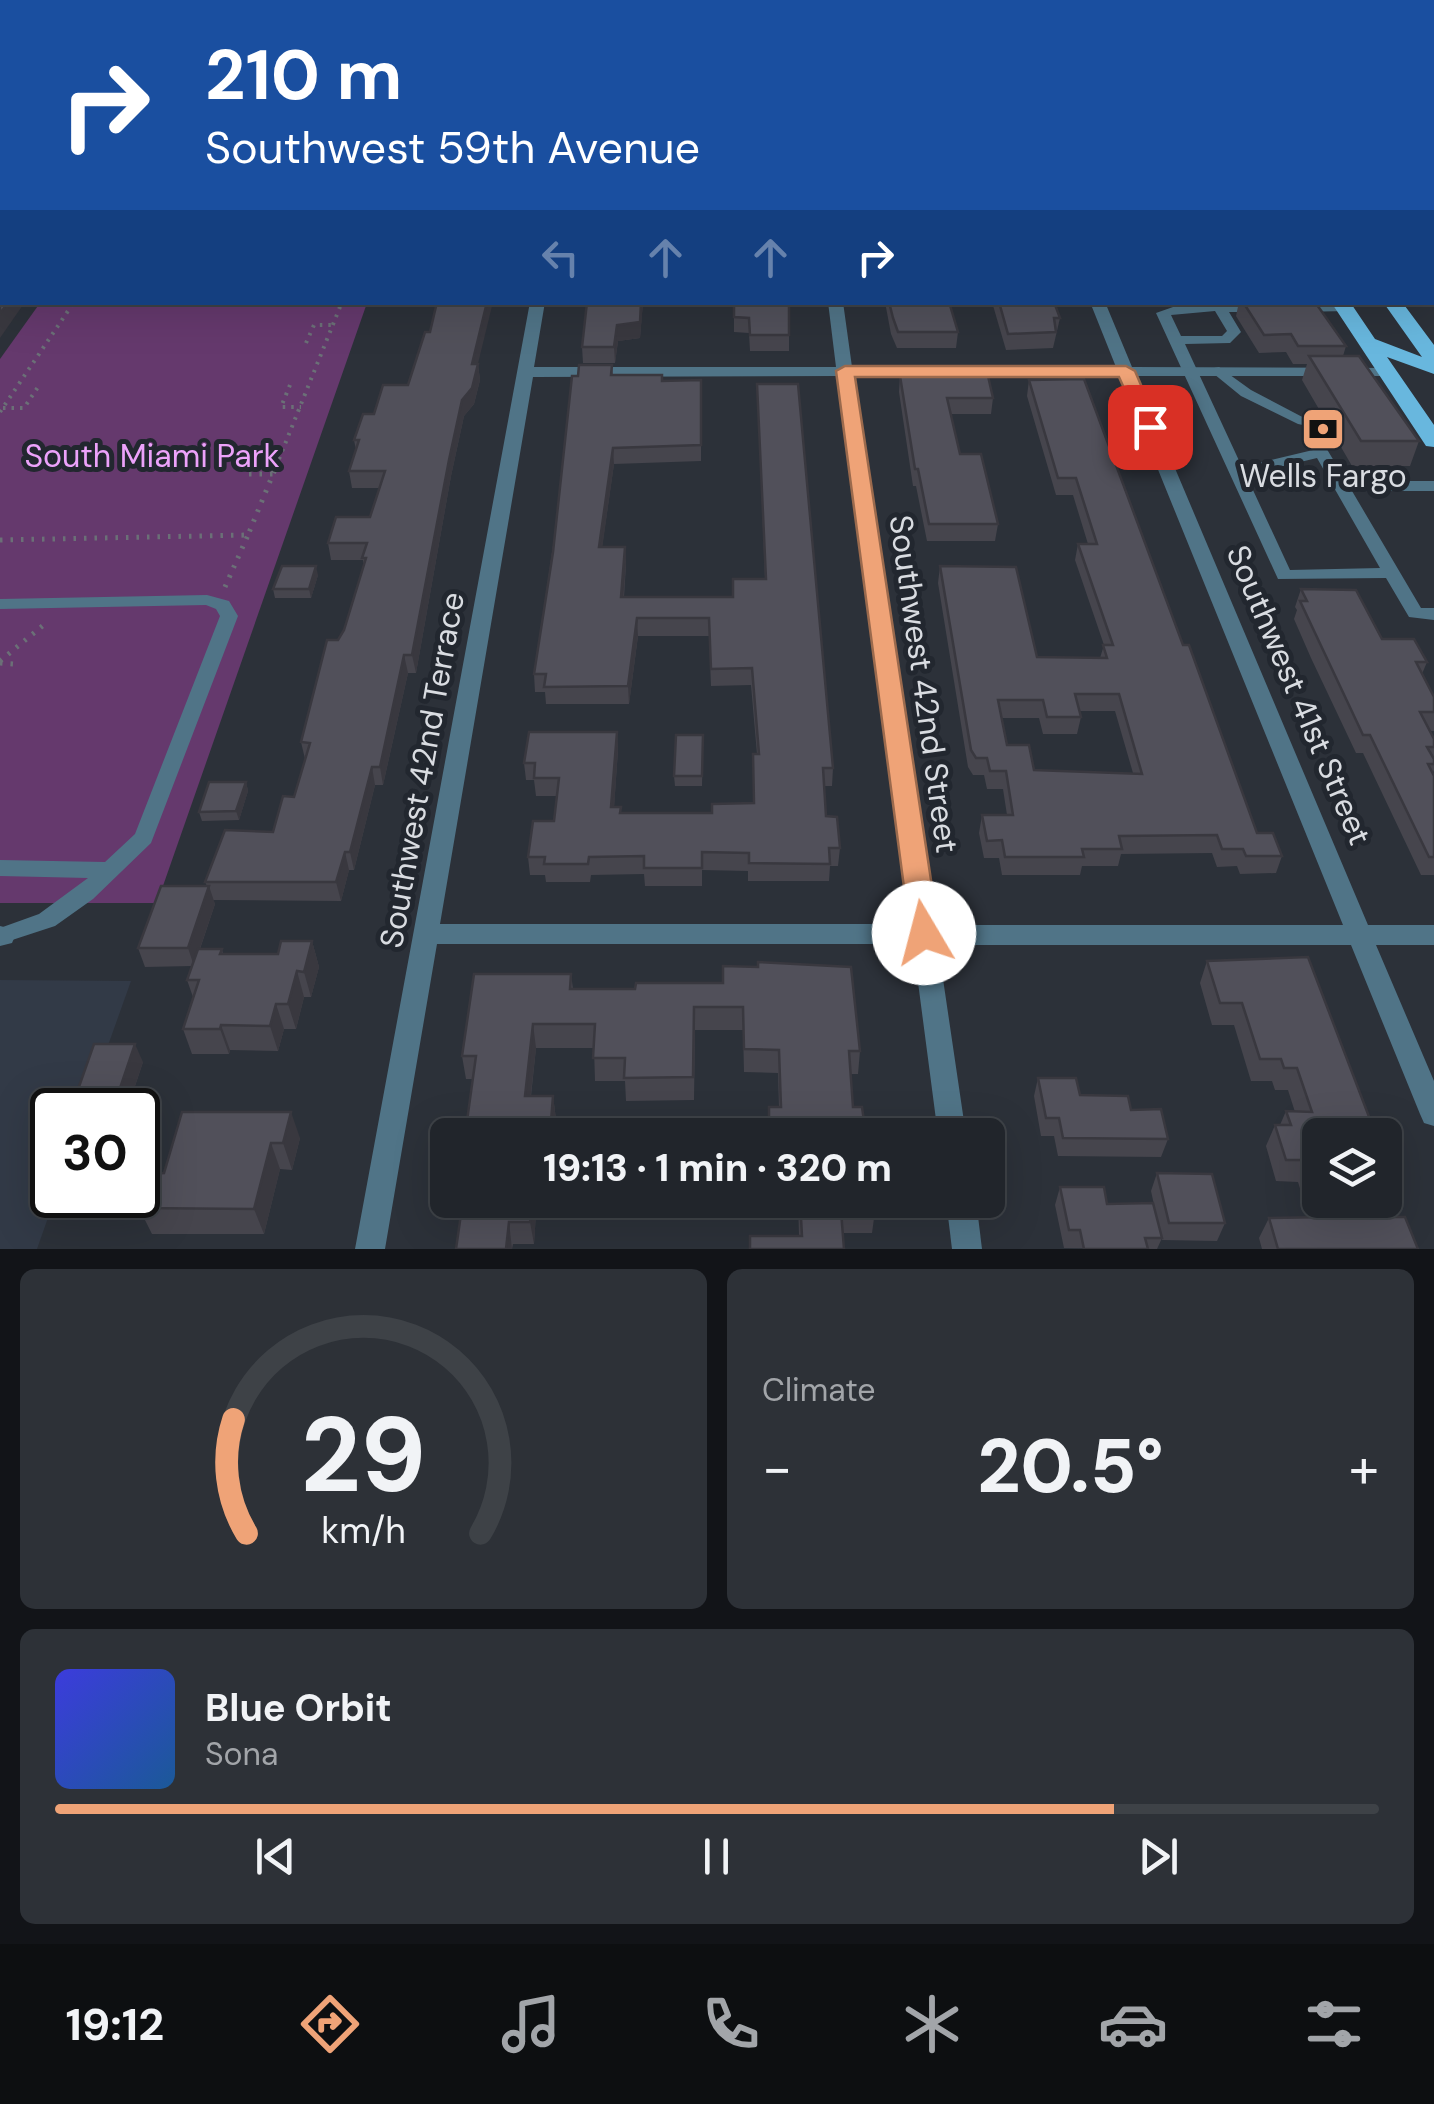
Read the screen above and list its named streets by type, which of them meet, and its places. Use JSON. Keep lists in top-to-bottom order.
{
  "streets": {
    "street": ["Southwest 42nd Street", "Southwest 41st Street", "Southwest 42nd Terrace"]
  },
  "parks": ["South Miami Park"],
  "places": {
    "bank": ["Wells Fargo"]
  },
  "page": {
    "turn": ["210 m", "Southwest 59th Avenue"],
    "limit": "30",
    "trip": "19:13 · 1 min · 320 m",
    "tile": "Climate",
    "heat": ["−", "20.5°", "+"],
    "song": ["Blue Orbit", "Sona"],
    "tabs": "19:12",
    "gauge": ["29", "km/h"]
  }
}
